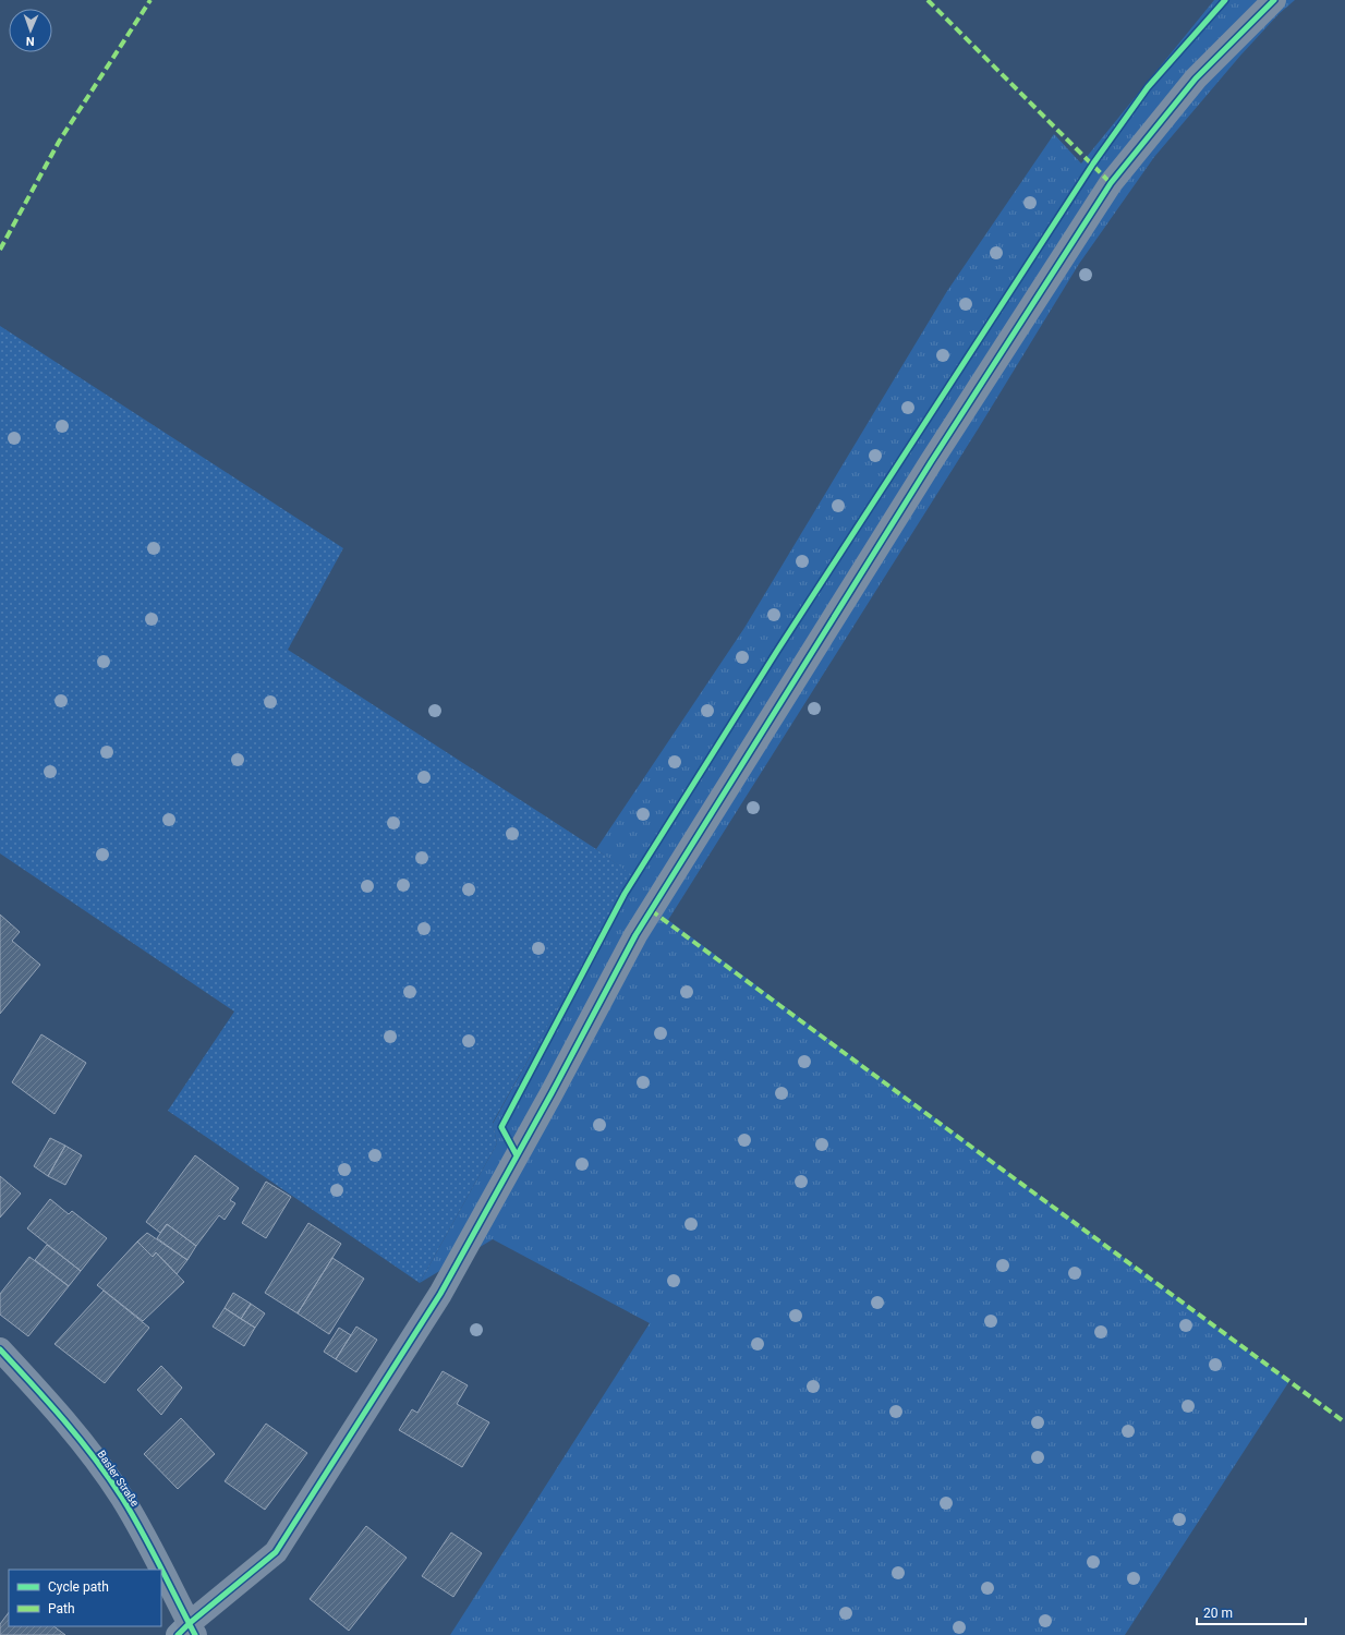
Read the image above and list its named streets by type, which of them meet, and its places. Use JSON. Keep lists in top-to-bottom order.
{
  "streets": {
    "street": ["Basler Straße"]
  },
  "legend": ["Cycle path", "Path"],
  "scale_bar": "20 m",
  "north": "bottom"
}
